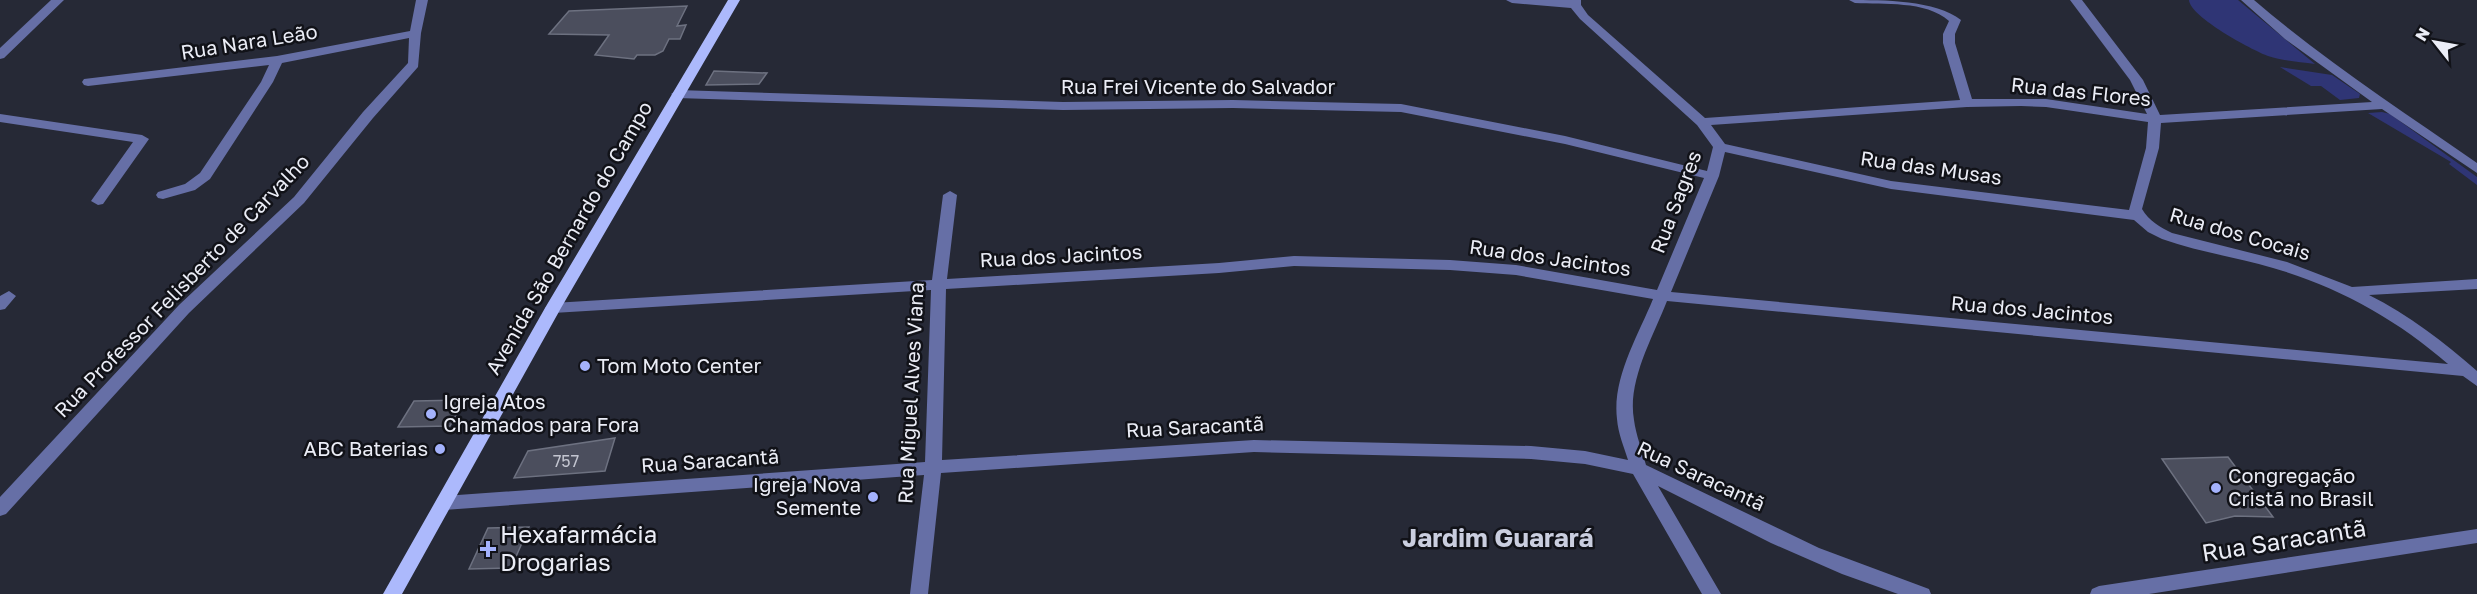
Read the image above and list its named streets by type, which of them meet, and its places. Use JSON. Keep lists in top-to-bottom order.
{
  "streets": {
    "main road": ["Avenida São Bernardo do Campo"],
    "street": [
      "Rua Nara Leão",
      "Rua Frei Vicente do Salvador",
      "Rua das Flores",
      "Rua das Musas",
      "Rua Sagres",
      "Rua dos Cocais",
      "Rua dos Jacintos",
      "Rua Professor Felisberto de Carvalho",
      "Rua Miguel Alves Viana",
      "Rua Saracantã"
    ]
  },
  "crossings": [
    ["Rua Nara Leão", "Rua Professor Felisberto de Carvalho"],
    ["Rua Frei Vicente do Salvador", "Rua Sagres"],
    ["Rua Frei Vicente do Salvador", "Avenida São Bernardo do Campo"],
    ["Rua das Flores", "Rua Sagres"],
    ["Rua das Musas", "Rua Sagres"],
    ["Rua das Musas", "Rua dos Cocais"],
    ["Rua Sagres", "Rua dos Jacintos"],
    ["Rua Sagres", "Rua Saracantã"],
    ["Rua dos Cocais", "Rua dos Jacintos"],
    ["Avenida São Bernardo do Campo", "Rua dos Jacintos"],
    ["Avenida São Bernardo do Campo", "Rua Saracantã"],
    ["Rua dos Jacintos", "Rua Miguel Alves Viana"],
    ["Rua Miguel Alves Viana", "Rua Saracantã"]
  ],
  "districts": ["Jardim Guarará"],
  "places": {
    "other": [
      "Tom Moto Center",
      "Igreja Atos Chamados para Fora",
      "ABC Baterias",
      "Congregação Cristã no Brasil",
      "Igreja Nova Semente"
    ],
    "health": ["Hexafarmácia Drogarias"]
  },
  "house_numbers": ["757"],
  "north": "top left"
}
